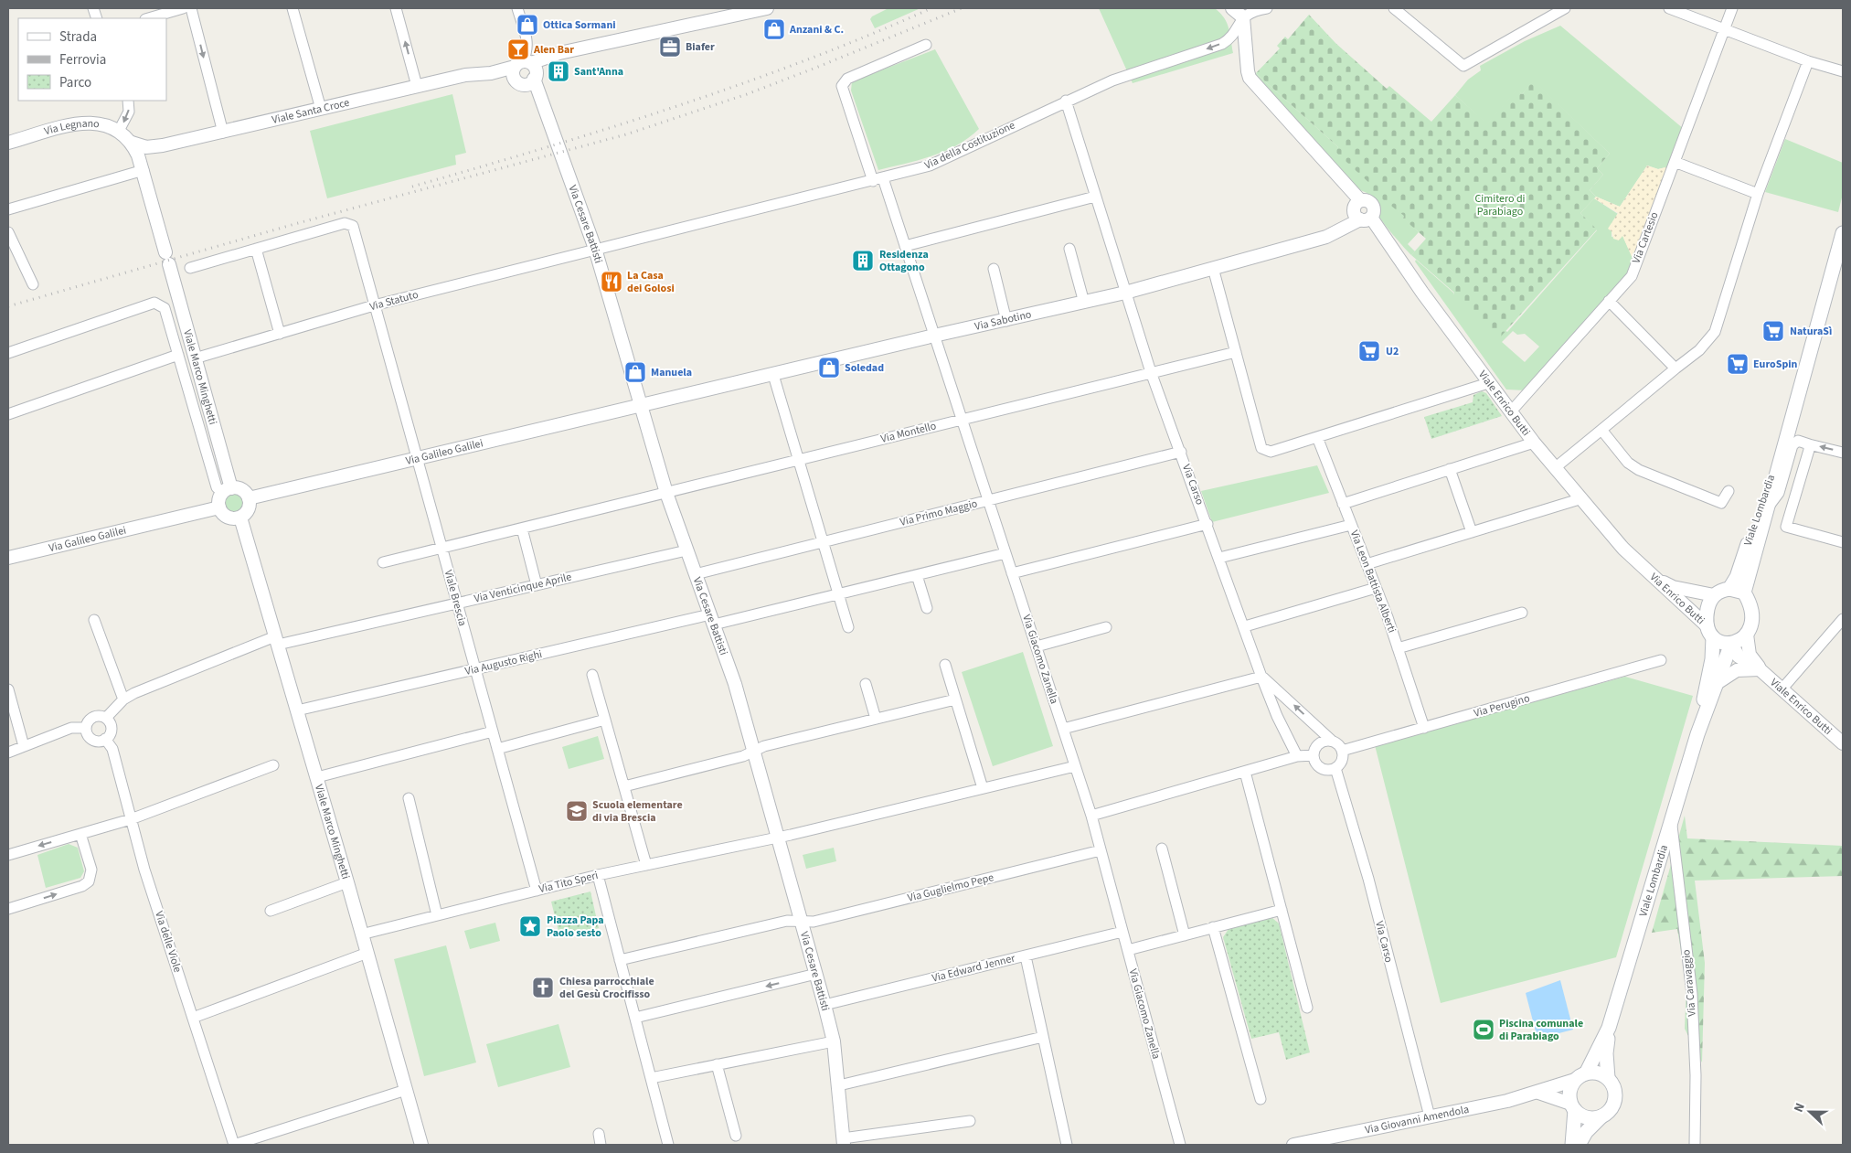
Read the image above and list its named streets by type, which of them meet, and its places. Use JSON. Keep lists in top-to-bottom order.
{
  "streets": {
    "main road": ["Viale Lombardia"],
    "street": [
      "Viale Santa Croce",
      "Via Legnano",
      "Via della Costituzione",
      "Via Cesare Battisti",
      "Via Cartesio",
      "Via Statuto",
      "Via Sabotino",
      "Viale Marco Minghetti",
      "Viale Enrico Butti",
      "Via Montello",
      "Via Galileo Galilei",
      "Via Carso",
      "Via Primo Maggio",
      "Via Leon Battista Alberti",
      "Via Venticinque Aprile",
      "Viale Brescia",
      "Via Enrico Butti",
      "Via Giacomo Zanella",
      "Via Augusto Righi",
      "Via Perugino",
      "Via Tito Speri",
      "Via Guglielmo Pepe",
      "Via delle Viole",
      "Via Edward Jenner",
      "Via Caravaggio",
      "Via Giovanni Amendola"
    ]
  },
  "crossings": [
    ["Viale Santa Croce", "Via Legnano"],
    ["Viale Santa Croce", "Via Cesare Battisti"],
    ["Viale Santa Croce", "Viale Marco Minghetti"],
    ["Via Legnano", "Viale Marco Minghetti"],
    ["Via della Costituzione", "Via Cesare Battisti"],
    ["Via della Costituzione", "Via Statuto"],
    ["Via della Costituzione", "Via Carso"],
    ["Via della Costituzione", "Via Giacomo Zanella"],
    ["Via Cesare Battisti", "Via Statuto"],
    ["Via Cesare Battisti", "Via Sabotino"],
    ["Via Cesare Battisti", "Via Montello"],
    ["Via Cesare Battisti", "Via Galileo Galilei"],
    ["Via Cesare Battisti", "Via Primo Maggio"],
    ["Via Cesare Battisti", "Via Venticinque Aprile"],
    ["Via Cesare Battisti", "Via Augusto Righi"],
    ["Via Cesare Battisti", "Via Tito Speri"],
    ["Via Cesare Battisti", "Via Guglielmo Pepe"],
    ["Via Cesare Battisti", "Via Edward Jenner"],
    ["Via Cartesio", "Viale Enrico Butti"],
    ["Via Statuto", "Viale Marco Minghetti"],
    ["Via Statuto", "Viale Brescia"],
    ["Via Sabotino", "Viale Enrico Butti"],
    ["Via Sabotino", "Via Galileo Galilei"],
    ["Via Sabotino", "Via Carso"],
    ["Via Sabotino", "Via Giacomo Zanella"],
    ["Viale Marco Minghetti", "Via Galileo Galilei"],
    ["Viale Marco Minghetti", "Via Venticinque Aprile"],
    ["Viale Marco Minghetti", "Via Augusto Righi"],
    ["Viale Marco Minghetti", "Via Tito Speri"],
    ["Viale Enrico Butti", "Via Enrico Butti"],
    ["Via Montello", "Via Carso"],
    ["Via Montello", "Viale Brescia"],
    ["Via Montello", "Via Giacomo Zanella"],
    ["Via Galileo Galilei", "Viale Brescia"],
    ["Via Carso", "Via Primo Maggio"],
    ["Via Carso", "Via Perugino"],
    ["Via Carso", "Via Giovanni Amendola"],
    ["Viale Lombardia", "Via Enrico Butti"],
    ["Viale Lombardia", "Via Caravaggio"],
    ["Viale Lombardia", "Via Giovanni Amendola"],
    ["Via Primo Maggio", "Via Giacomo Zanella"],
    ["Via Leon Battista Alberti", "Via Perugino"],
    ["Via Venticinque Aprile", "Viale Brescia"],
    ["Viale Brescia", "Via Augusto Righi"],
    ["Viale Brescia", "Via Tito Speri"],
    ["Via Giacomo Zanella", "Via Augusto Righi"],
    ["Via Giacomo Zanella", "Via Tito Speri"],
    ["Via Giacomo Zanella", "Via Guglielmo Pepe"],
    ["Via Giacomo Zanella", "Via Edward Jenner"]
  ],
  "parks": ["Cimitero di Parabiago"],
  "places": {
    "shop": [
      "Ottica Sormani",
      "Anzani & C.",
      "Soledad",
      "Manuela"
    ],
    "office": ["Biafer"],
    "bar": ["Alen Bar"],
    "building": ["Sant'Anna", "Residenza Ottagono"],
    "restaurant": ["La Casa dei Golosi"],
    "supermarket": ["NaturaSì", "U2", "EuroSpin"],
    "school or university": ["Scuola elementare di via Brescia"],
    "place": ["Piazza Papa Paolo sesto"],
    "church": ["Chiesa parrocchiale del Gesù Crocifisso"],
    "sports": ["Piscina comunale di Parabiago"]
  },
  "legend": ["Strada", "Ferrovia", "Parco"],
  "north": "left"
}
